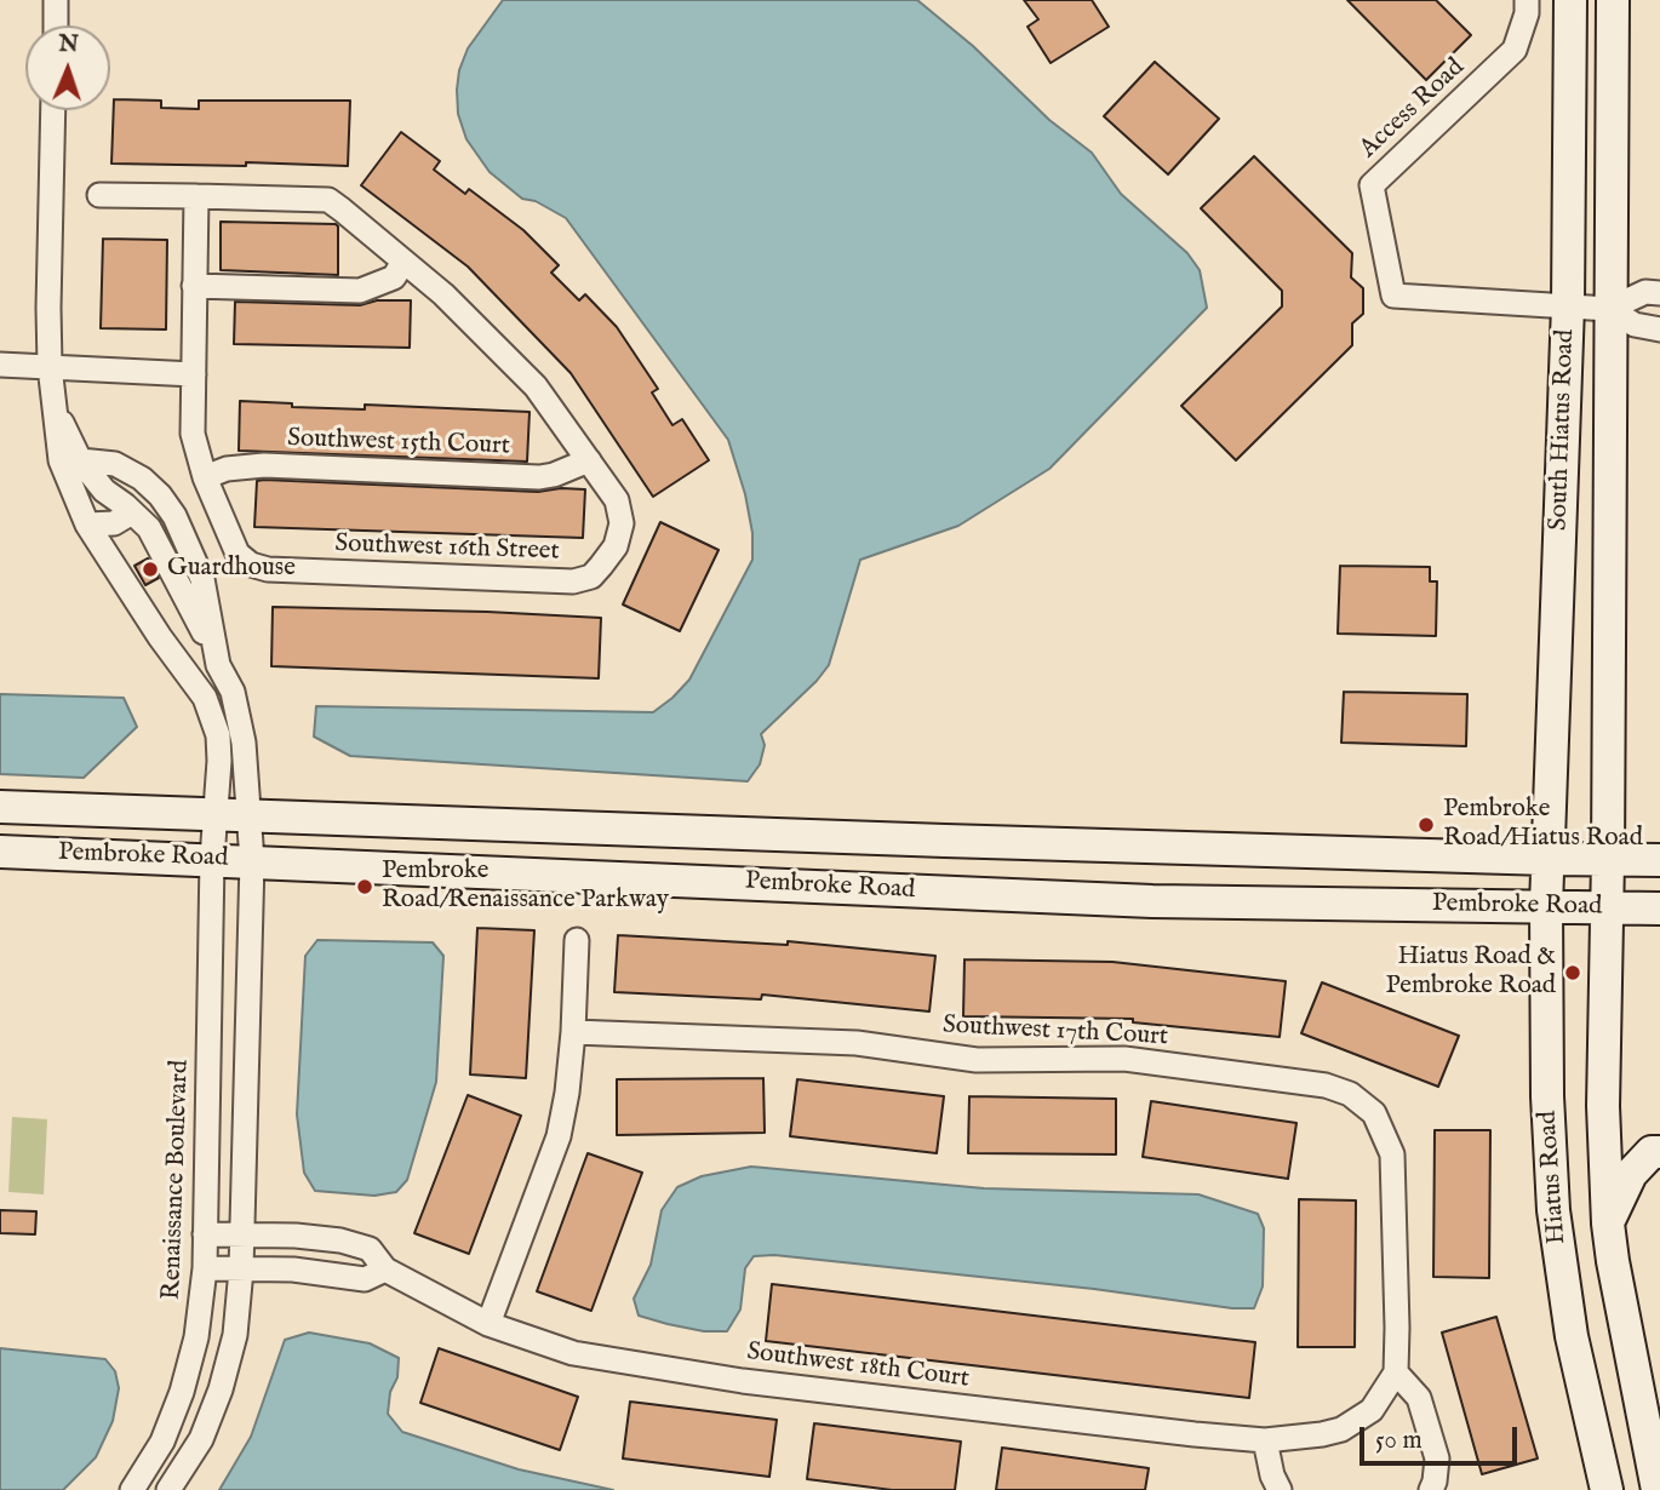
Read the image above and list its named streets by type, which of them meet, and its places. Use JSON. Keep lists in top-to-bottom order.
{
  "streets": {
    "main road": ["South Hiatus Road", "Pembroke Road", "Hiatus Road"],
    "street": [
      "Access Road",
      "Southwest 15th Court",
      "Southwest 16th Street",
      "Southwest 17th Court",
      "Renaissance Boulevard",
      "Southwest 18th Court"
    ]
  },
  "crossings": [
    ["Access Road", "South Hiatus Road"],
    ["South Hiatus Road", "Pembroke Road"],
    ["South Hiatus Road", "Hiatus Road"],
    ["Southwest 15th Court", "Southwest 16th Street"],
    ["Pembroke Road", "Hiatus Road"],
    ["Pembroke Road", "Renaissance Boulevard"],
    ["Southwest 17th Court", "Southwest 18th Court"],
    ["Renaissance Boulevard", "Southwest 18th Court"]
  ],
  "places": [
    "Guardhouse",
    "Pembroke Road/Hiatus Road",
    "Pembroke Road/Renaissance Parkway",
    "Hiatus Road & Pembroke Road"
  ],
  "scale_bar": "50 m",
  "north": "top"
}
